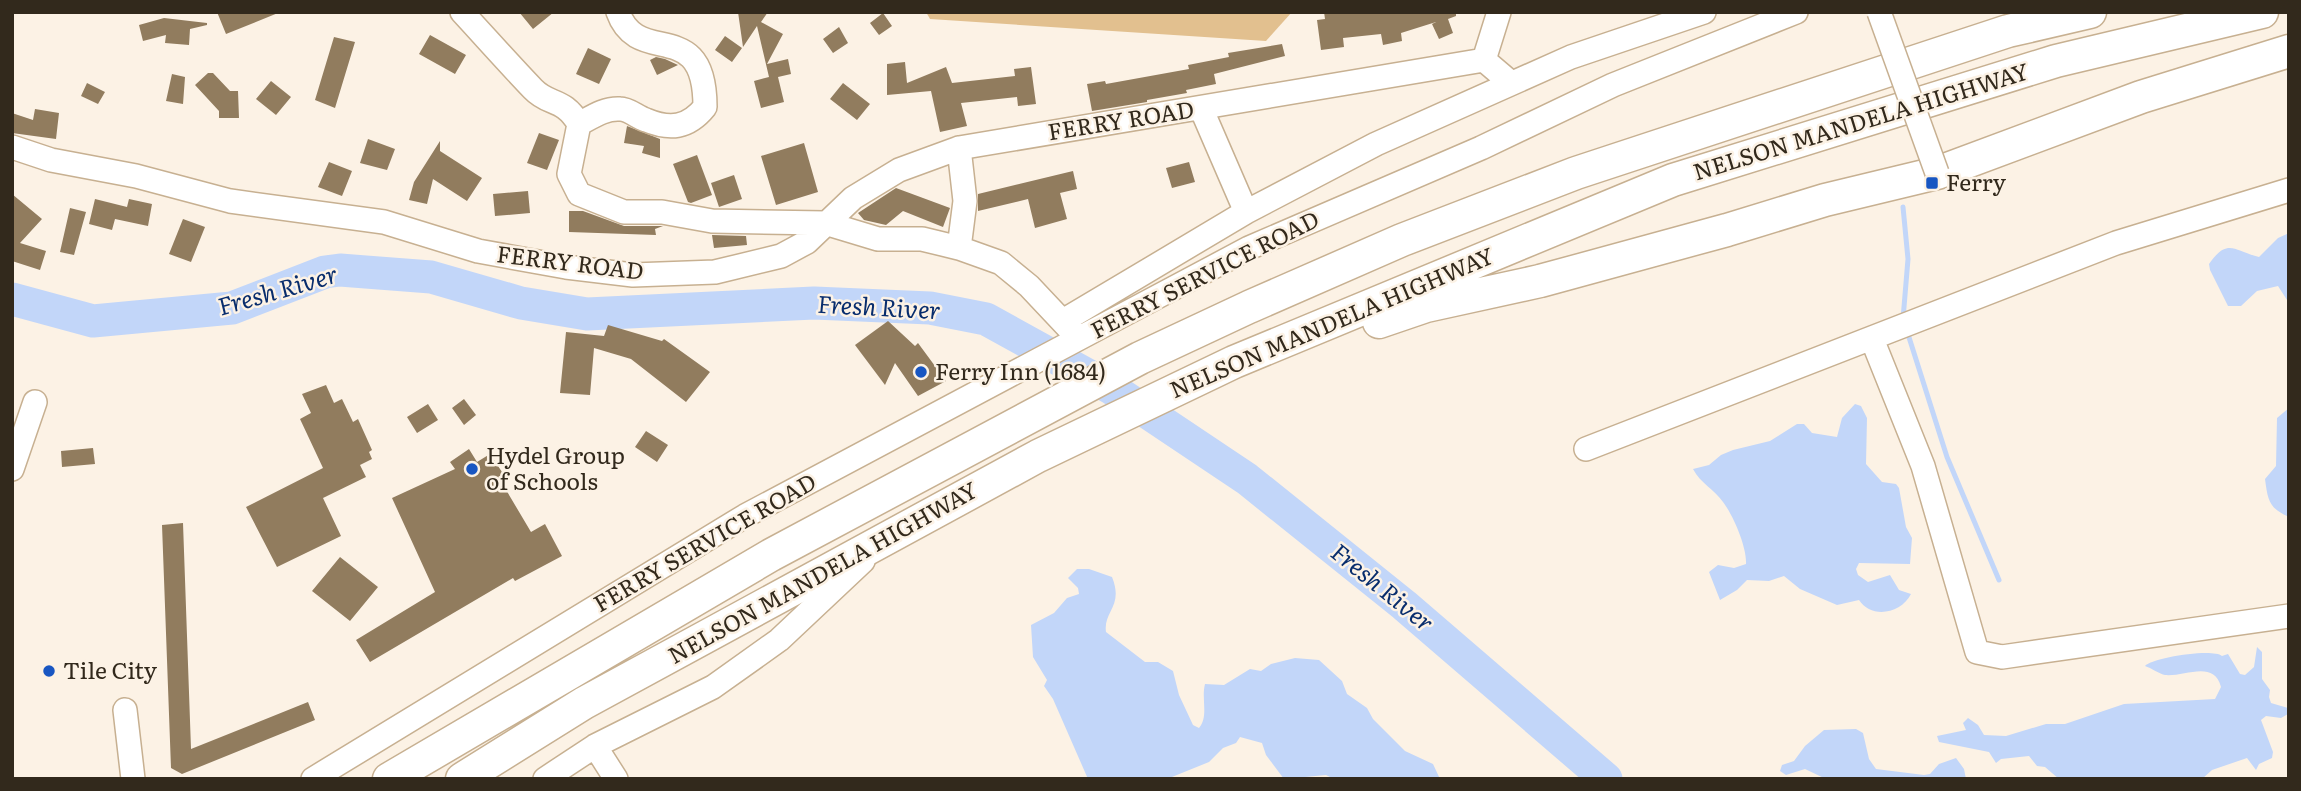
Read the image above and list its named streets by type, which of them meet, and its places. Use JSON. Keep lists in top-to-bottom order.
{
  "streets": {
    "highway": ["NELSON MANDELA HIGHWAY"],
    "street": ["FERRY ROAD", "FERRY SERVICE ROAD"]
  },
  "water": ["Fresh River"],
  "places": {
    "transit": ["Ferry"],
    "other": ["Ferry Inn (1684)", "Hydel Group of Schools", "Tile City"]
  }
}
